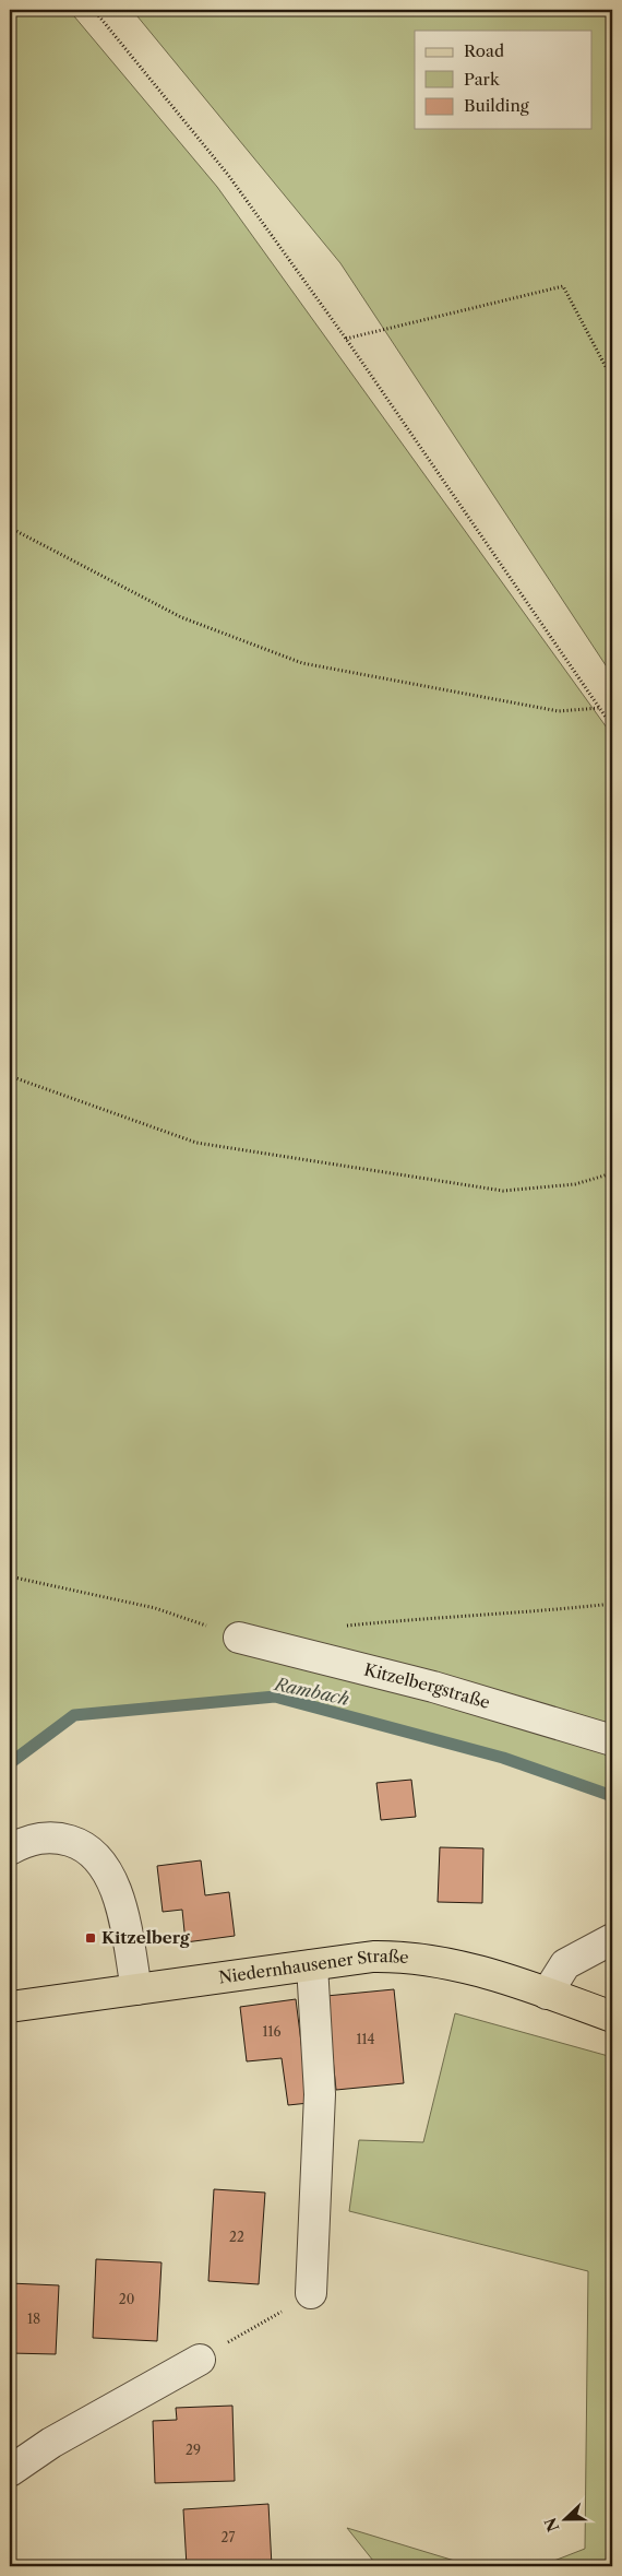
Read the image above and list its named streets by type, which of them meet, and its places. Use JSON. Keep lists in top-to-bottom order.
{
  "streets": {
    "main road": ["Niedernhausener Straße"],
    "street": ["Kitzelbergstraße"]
  },
  "water": ["Rambach"],
  "places": {
    "transit": ["Kitzelberg"]
  },
  "house_numbers": [
    "116",
    "114",
    "22",
    "20",
    "18",
    "29",
    "27"
  ],
  "legend": ["Road", "Park", "Building"],
  "north": "left"
}
